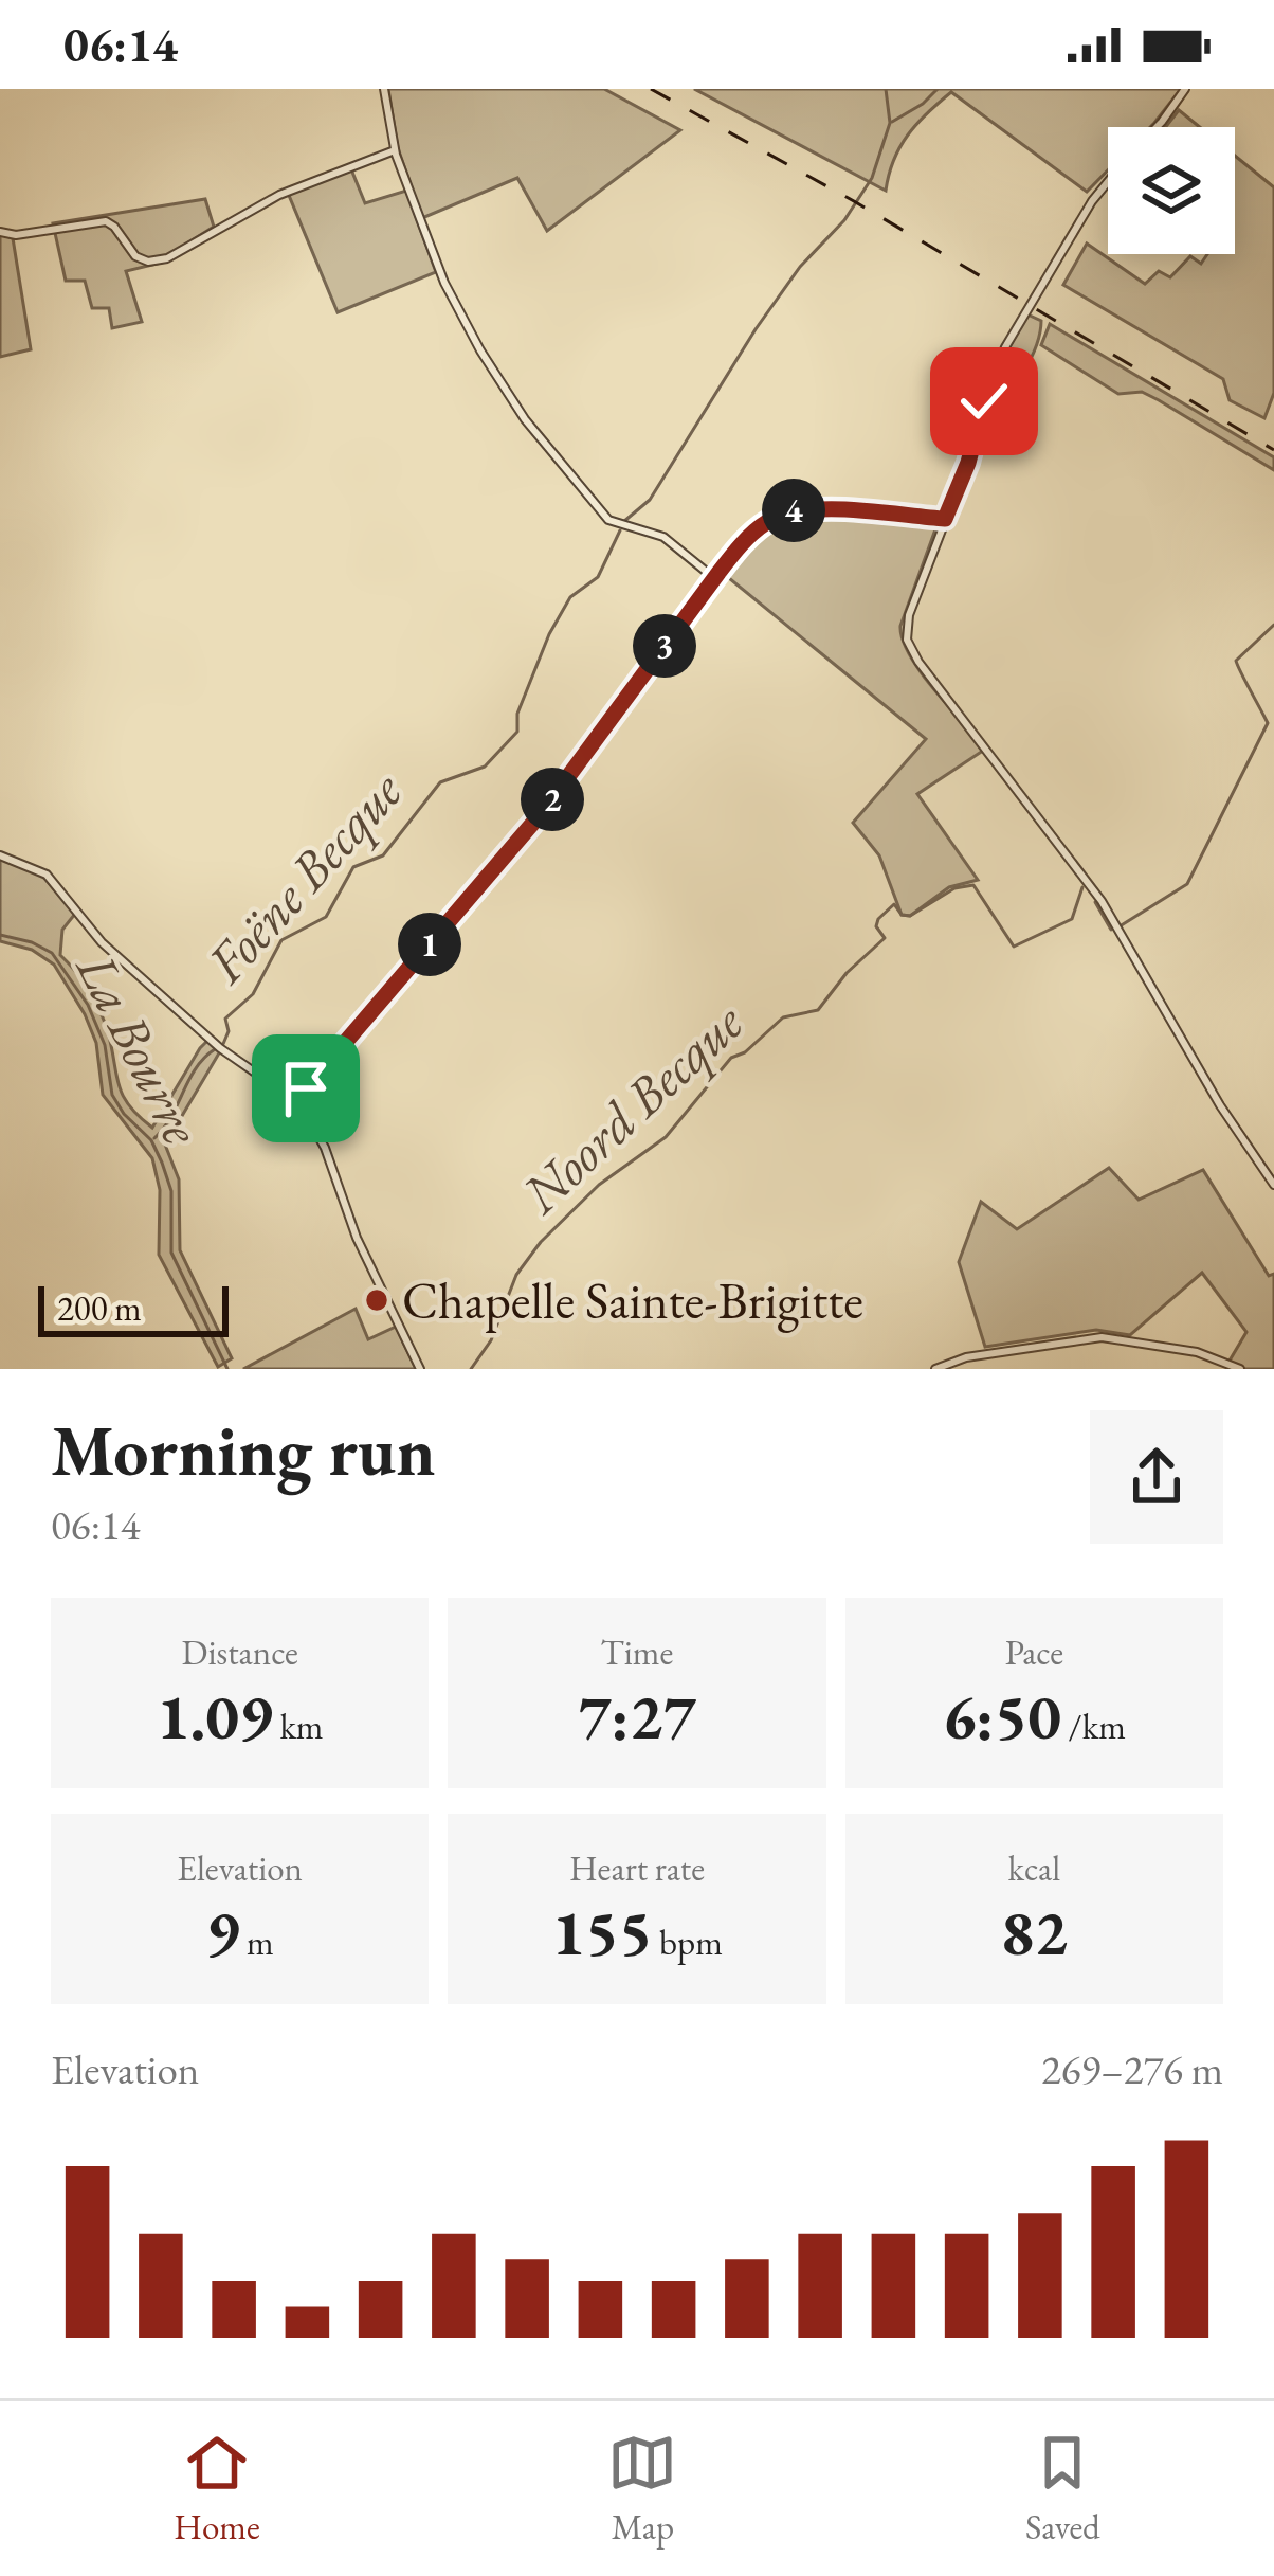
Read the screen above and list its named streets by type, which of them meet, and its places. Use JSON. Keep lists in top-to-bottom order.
{
  "water": ["Foëne Becque", "La Bourre", "Noord Becque"],
  "places": ["Chapelle Sainte-Brigitte"],
  "scale_bar": "200 m",
  "page": {
    "status": "06:14",
    "pins": [
      "4",
      "3",
      "2",
      "1"
    ],
    "scale": "200 m",
    "heading": ["Morning run", "06:14"],
    "stats": [
      ["Distance", "1.09 km"],
      ["Time", "7:27"],
      ["Pace", "6:50 /km"],
      ["Elevation", "9 m"],
      ["Heart rate", "155 bpm"],
      ["kcal", "82"]
    ],
    "chart": ["Elevation", "269–276 m"],
    "tabs": ["Home", "Map", "Saved"]
  }
}
